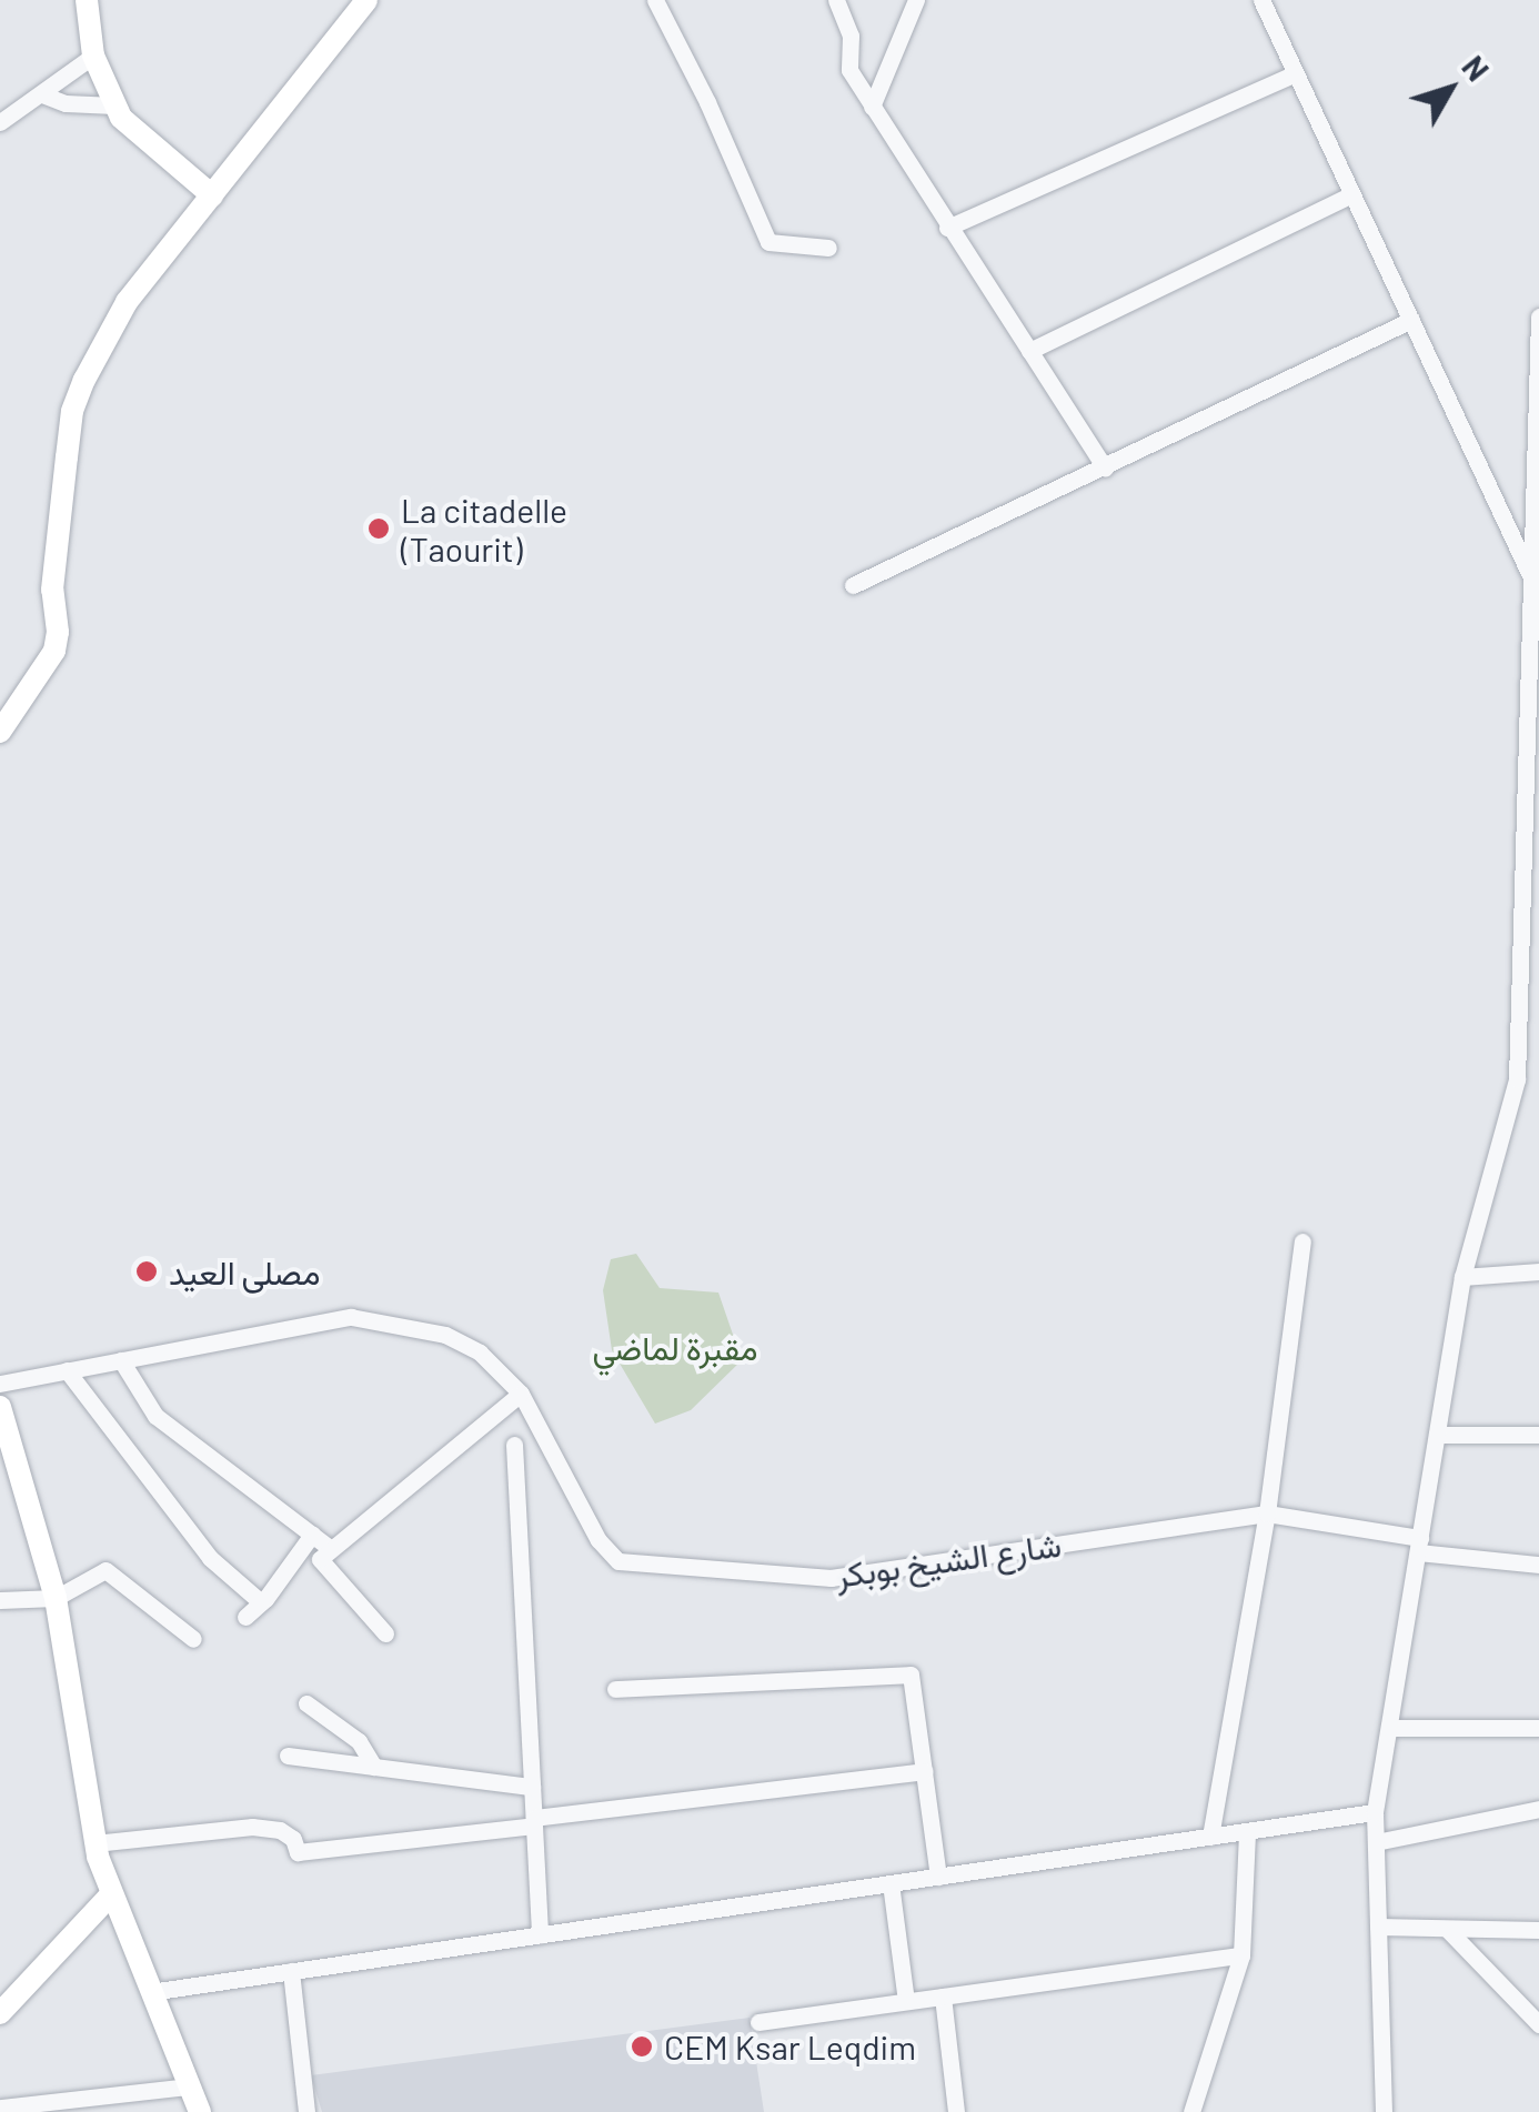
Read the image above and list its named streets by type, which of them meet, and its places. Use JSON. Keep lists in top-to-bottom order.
{
  "streets": {
    "street": ["شارع الشيخ بوبكر"]
  },
  "parks": ["مقبرة لماضي"],
  "places": ["La citadelle (Taourit)", "مصلى العيد", "CEM Ksar Leqdim"],
  "north": "top right"
}
